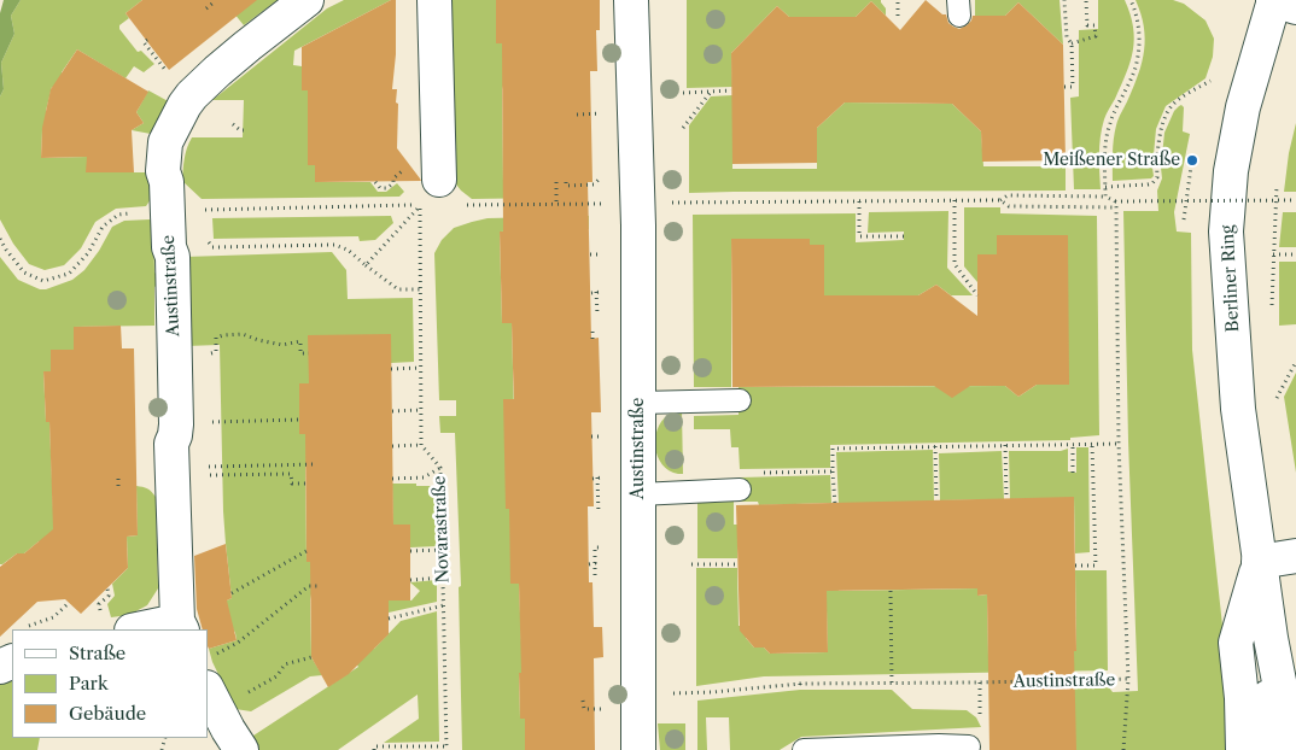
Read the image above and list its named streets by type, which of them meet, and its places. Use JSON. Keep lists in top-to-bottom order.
{
  "streets": {
    "street": ["Berliner Ring", "Austinstraße"],
    "path": ["Novarastraße"]
  },
  "places": ["Meißener Straße"],
  "legend": ["Straße", "Park", "Gebäude"]
}
